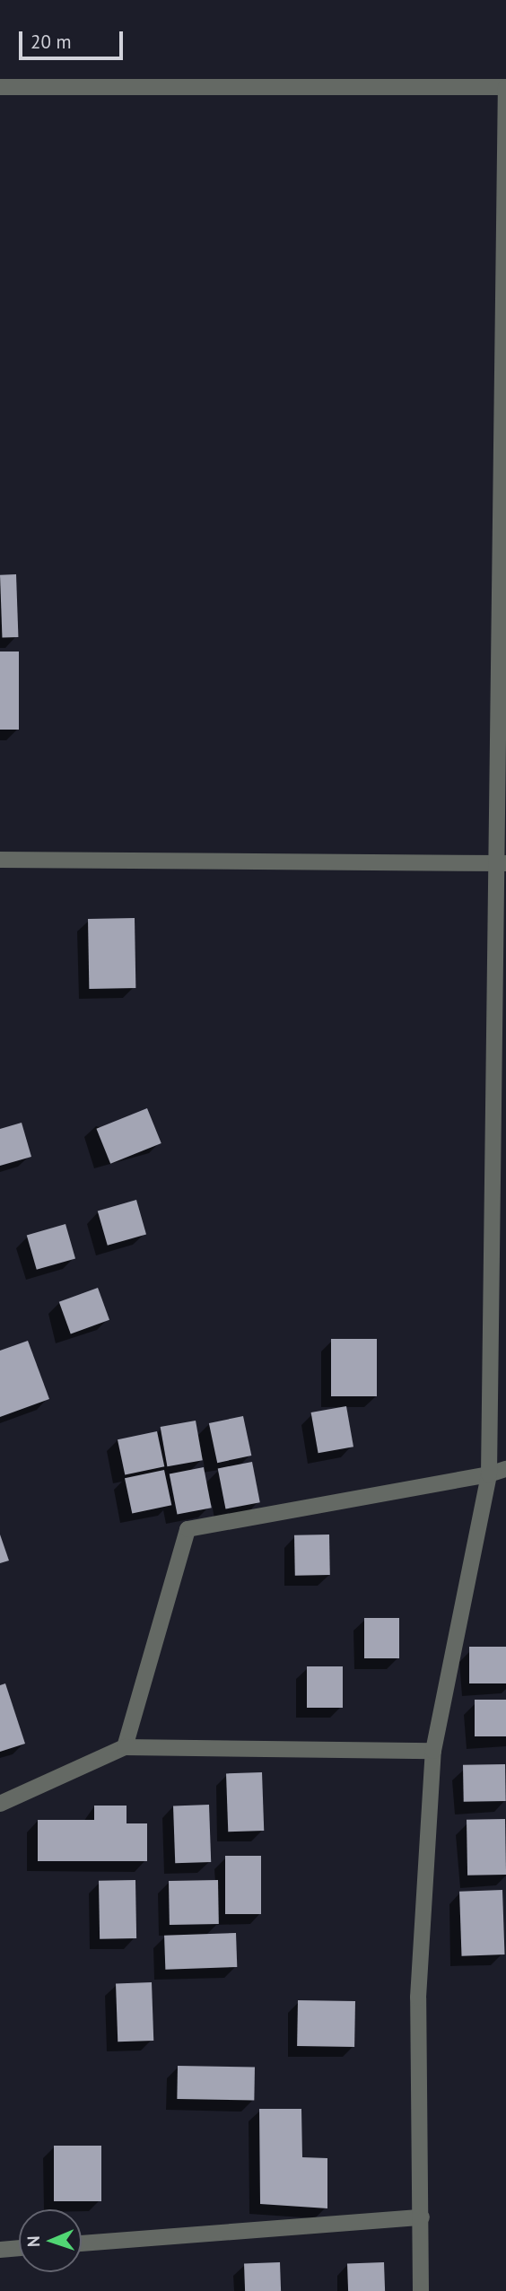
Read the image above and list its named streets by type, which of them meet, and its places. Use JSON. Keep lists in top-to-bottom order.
{
  "scale_bar": "20 m",
  "north": "left"
}
